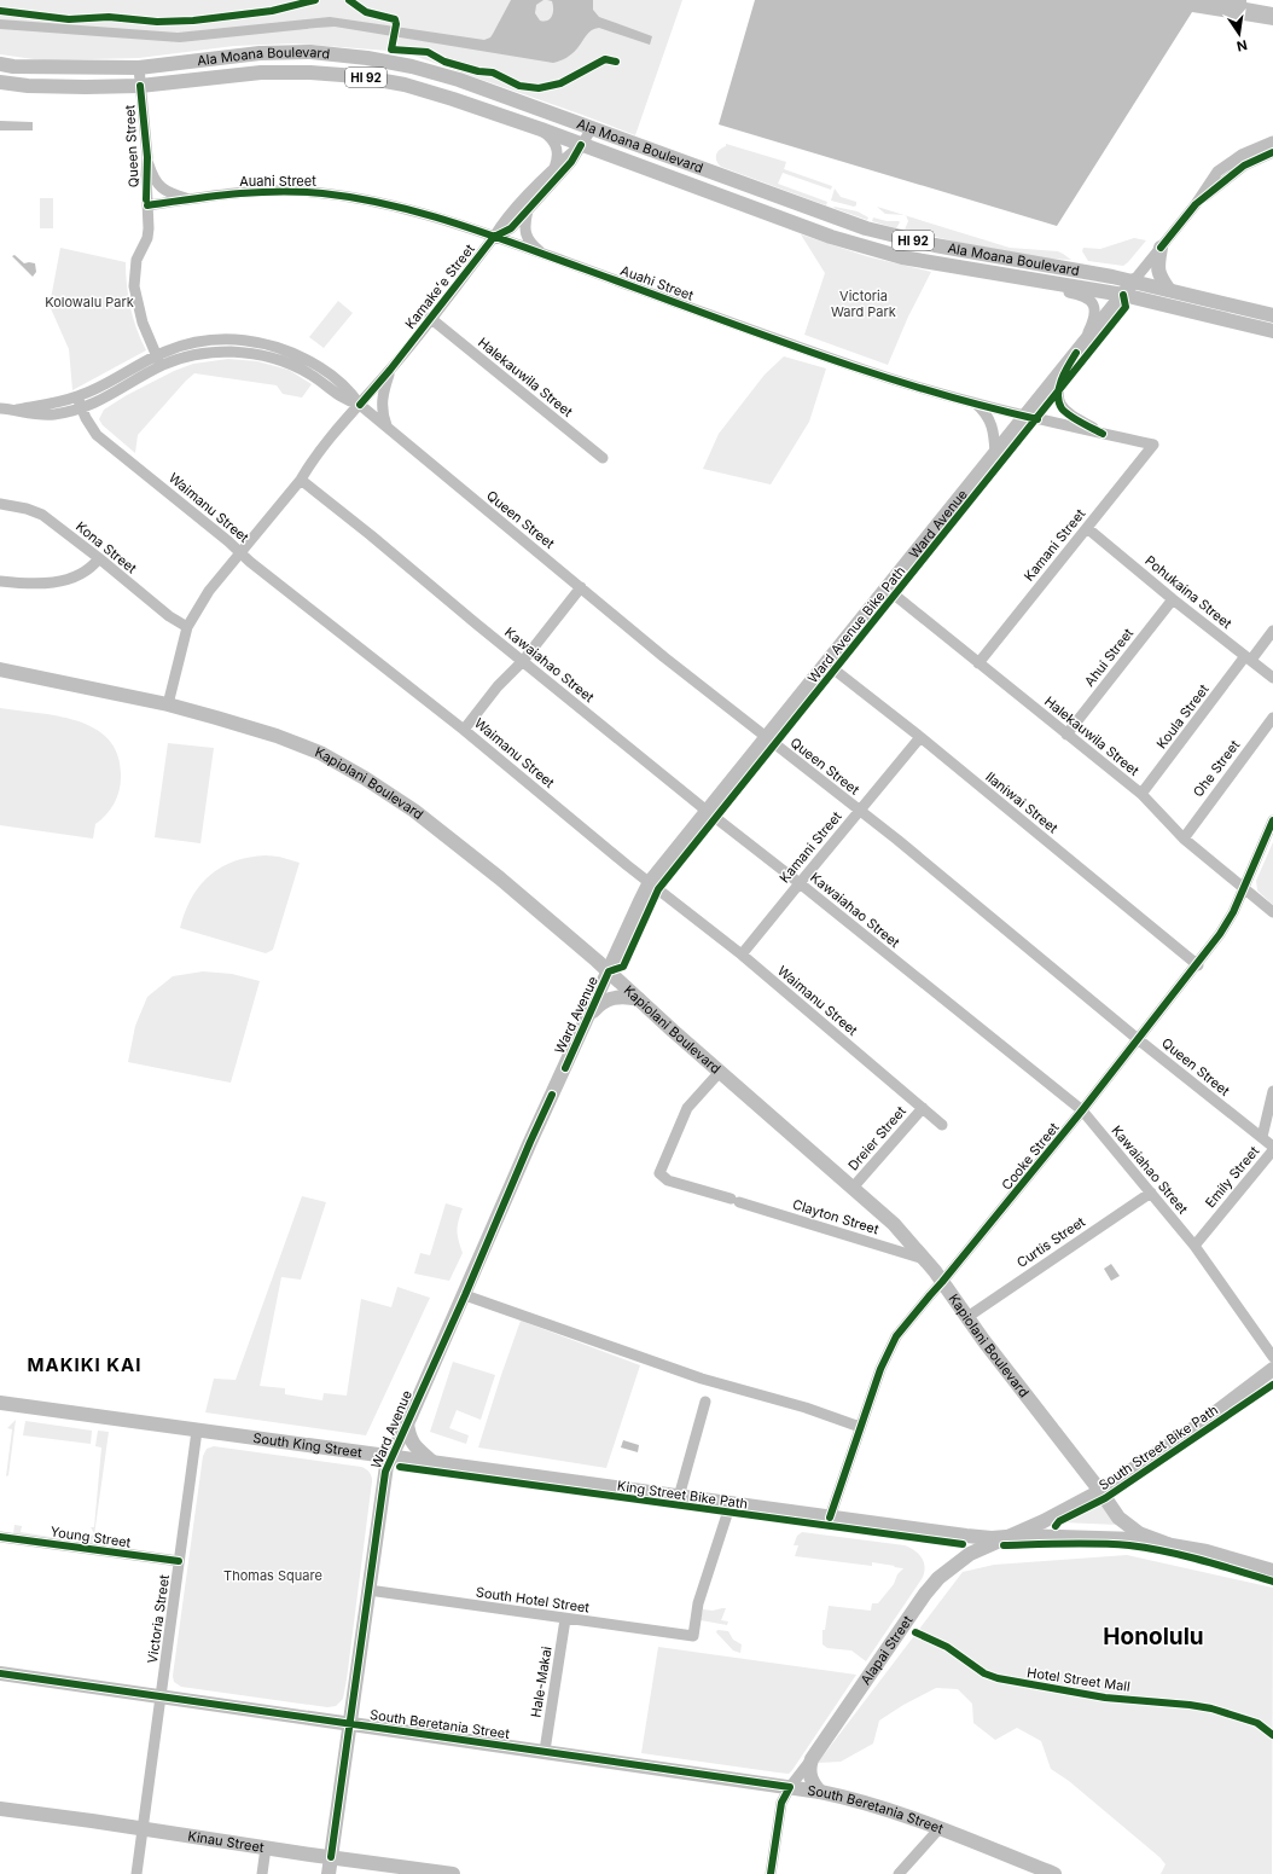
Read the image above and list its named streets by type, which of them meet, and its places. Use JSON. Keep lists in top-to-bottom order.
{
  "streets": {
    "main road": [
      "Ala Moana Boulevard",
      "HI 92",
      "Ward Avenue",
      "Kapiolani Boulevard",
      "South King Street",
      "Alapai Street",
      "South Beretania Street",
      "Kinau Street"
    ],
    "street": [
      "Queen Street",
      "Auahi Street",
      "Kamakeʻe Street",
      "Halekauwila Street",
      "Waimanu Street",
      "Kamani Street",
      "Kona Street",
      "Pohukaina Street",
      "Ahui Street",
      "Kawaiahao Street",
      "Koula Street",
      "Ohe Street",
      "Ilaniwai Street",
      "Dreier Street",
      "Cooke Street",
      "Emily Street",
      "Clayton Street",
      "Curtis Street",
      "Young Street",
      "South Hotel Street",
      "Victoria Street",
      "Hale-Makai"
    ],
    "cycle path": [
      "Ward Avenue Bike Path",
      "South Street Bike Path",
      "King Street Bike Path",
      "Hotel Street Mall"
    ]
  },
  "crossings": [
    ["Ala Moana Boulevard", "Queen Street"],
    ["Ala Moana Boulevard", "Kamakeʻe Street"],
    ["Ala Moana Boulevard", "Ward Avenue"],
    ["Queen Street", "Auahi Street"],
    ["Queen Street", "Kamakeʻe Street"],
    ["Queen Street", "Waimanu Street"],
    ["Queen Street", "Ward Avenue"],
    ["Queen Street", "Kamani Street"],
    ["Queen Street", "Cooke Street"],
    ["Queen Street", "Emily Street"],
    ["Auahi Street", "Kamakeʻe Street"],
    ["Auahi Street", "Ward Avenue"],
    ["Auahi Street", "Kamani Street"],
    ["Kamakeʻe Street", "Halekauwila Street"],
    ["Kamakeʻe Street", "Waimanu Street"],
    ["Kamakeʻe Street", "Kona Street"],
    ["Kamakeʻe Street", "Kawaiahao Street"],
    ["Kamakeʻe Street", "Kapiolani Boulevard"],
    ["Halekauwila Street", "Ward Avenue"],
    ["Halekauwila Street", "Kamani Street"],
    ["Halekauwila Street", "Ahui Street"],
    ["Halekauwila Street", "Koula Street"],
    ["Halekauwila Street", "Ohe Street"],
    ["Halekauwila Street", "Cooke Street"],
    ["Waimanu Street", "Ward Avenue"],
    ["Waimanu Street", "Kamani Street"],
    ["Waimanu Street", "Dreier Street"],
    ["Ward Avenue", "Kawaiahao Street"],
    ["Ward Avenue", "Kapiolani Boulevard"],
    ["Ward Avenue", "Ilaniwai Street"],
    ["Ward Avenue", "South King Street"],
    ["Ward Avenue", "South Hotel Street"],
    ["Ward Avenue", "South Beretania Street"],
    ["Ward Avenue", "Kinau Street"],
    ["Kamani Street", "Pohukaina Street"],
    ["Kamani Street", "Kawaiahao Street"],
    ["Kamani Street", "Ilaniwai Street"],
    ["Pohukaina Street", "Ahui Street"],
    ["Pohukaina Street", "Koula Street"],
    ["Kawaiahao Street", "Cooke Street"],
    ["Kawaiahao Street", "Emily Street"],
    ["Kawaiahao Street", "Curtis Street"],
    ["Kapiolani Boulevard", "Dreier Street"],
    ["Kapiolani Boulevard", "Cooke Street"],
    ["Kapiolani Boulevard", "Clayton Street"],
    ["Kapiolani Boulevard", "Curtis Street"],
    ["Kapiolani Boulevard", "South King Street"],
    ["Kapiolani Boulevard", "Alapai Street"],
    ["Ilaniwai Street", "Cooke Street"],
    ["Cooke Street", "South King Street"],
    ["South King Street", "South Hotel Street"],
    ["South King Street", "Victoria Street"],
    ["South King Street", "Alapai Street"],
    ["Young Street", "Victoria Street"],
    ["South Hotel Street", "Hale-Makai"],
    ["Victoria Street", "South Beretania Street"],
    ["Victoria Street", "Kinau Street"],
    ["Hale-Makai", "South Beretania Street"]
  ],
  "districts": ["MAKIKI KAI", "Honolulu"],
  "parks": ["Victoria Ward Park", "Kolowalu Park", "Thomas Square"],
  "north": "bottom"
}
